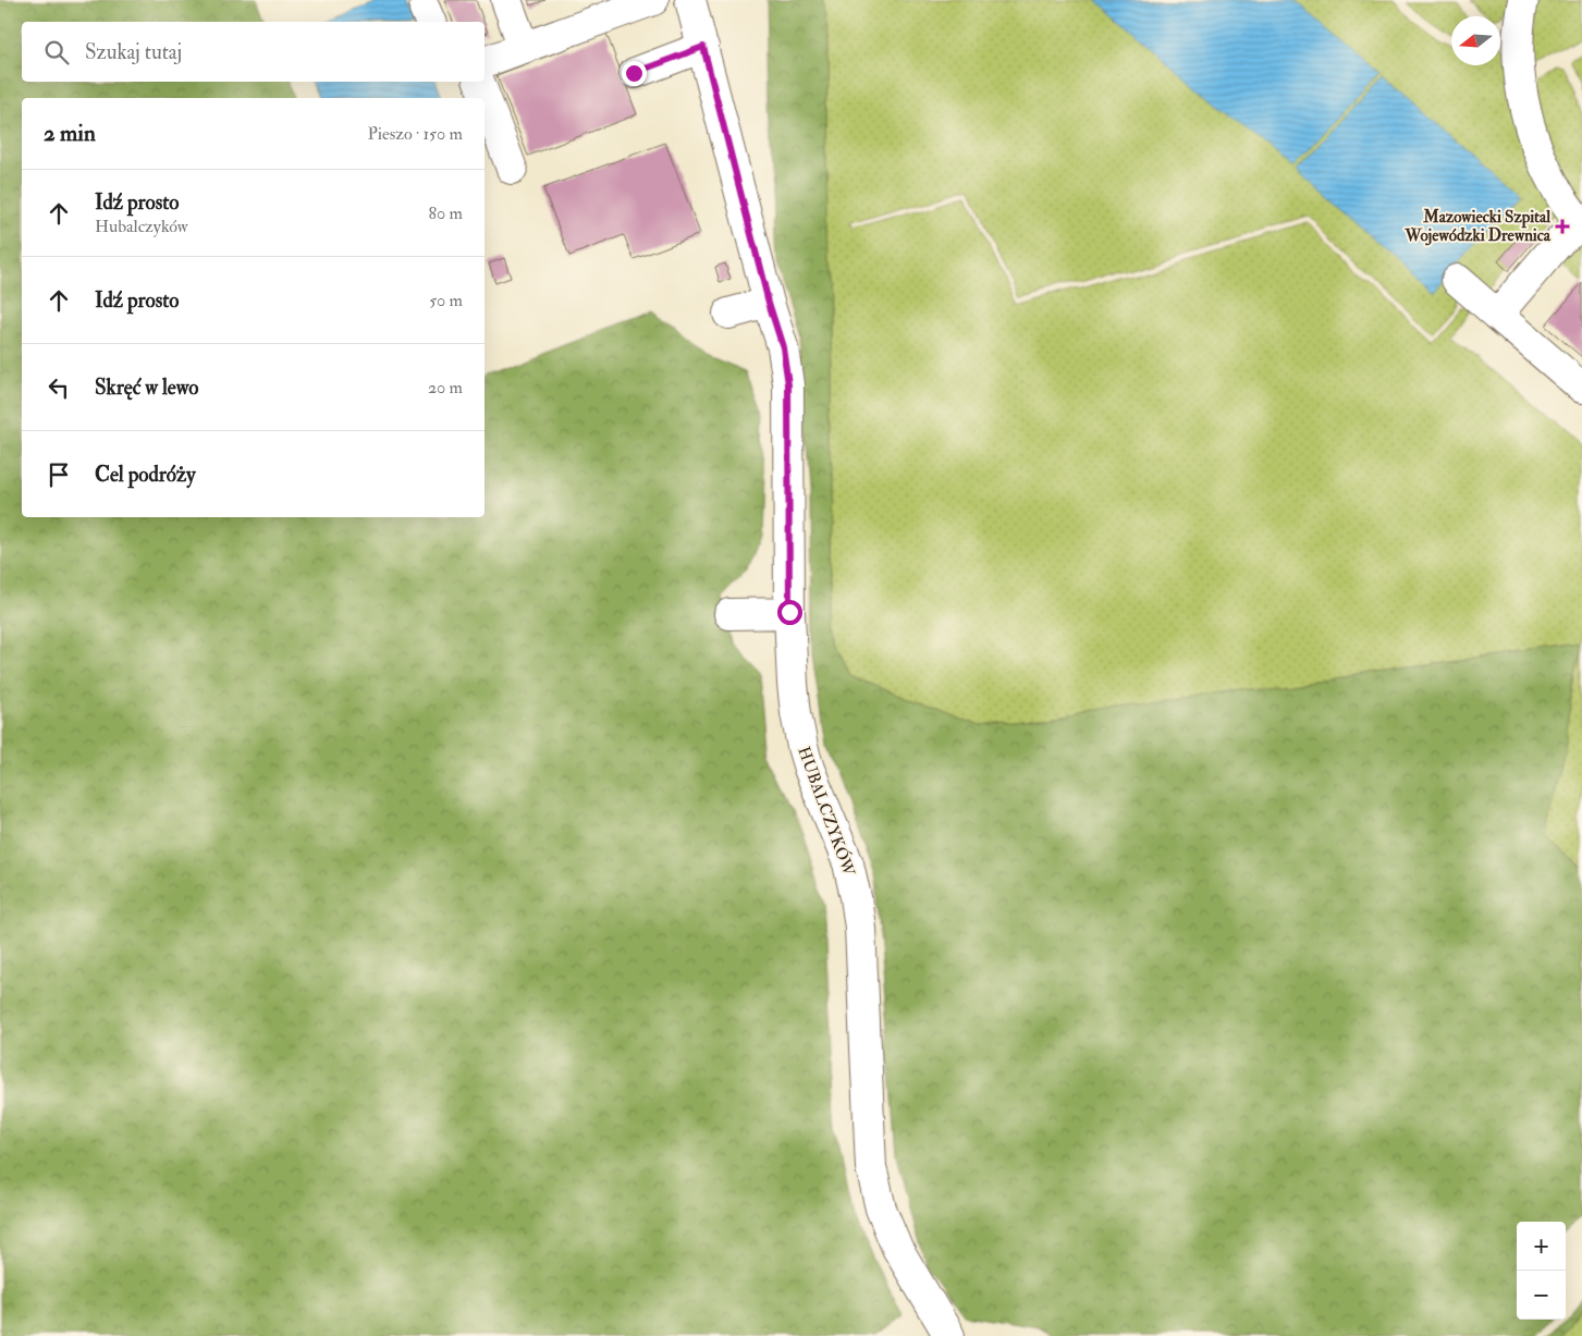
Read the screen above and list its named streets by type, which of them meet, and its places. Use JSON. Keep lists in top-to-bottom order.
{
  "streets": {
    "street": ["HUBALCZYKÓW"]
  },
  "places": {
    "health": ["Mazowiecki Szpital Wojewódzki Drewnica"]
  },
  "north": "left",
  "page": {
    "search": "Szukaj tutaj",
    "heading": ["2 min", "Pieszo · 150 m"],
    "list": [
      ["Idź prosto", "Hubalczyków", "80 m"],
      ["Idź prosto", "50 m"],
      ["Skręć w lewo", "20 m"],
      "Cel podróży"
    ],
    "map_buttons": ["+", "−"]
  }
}
